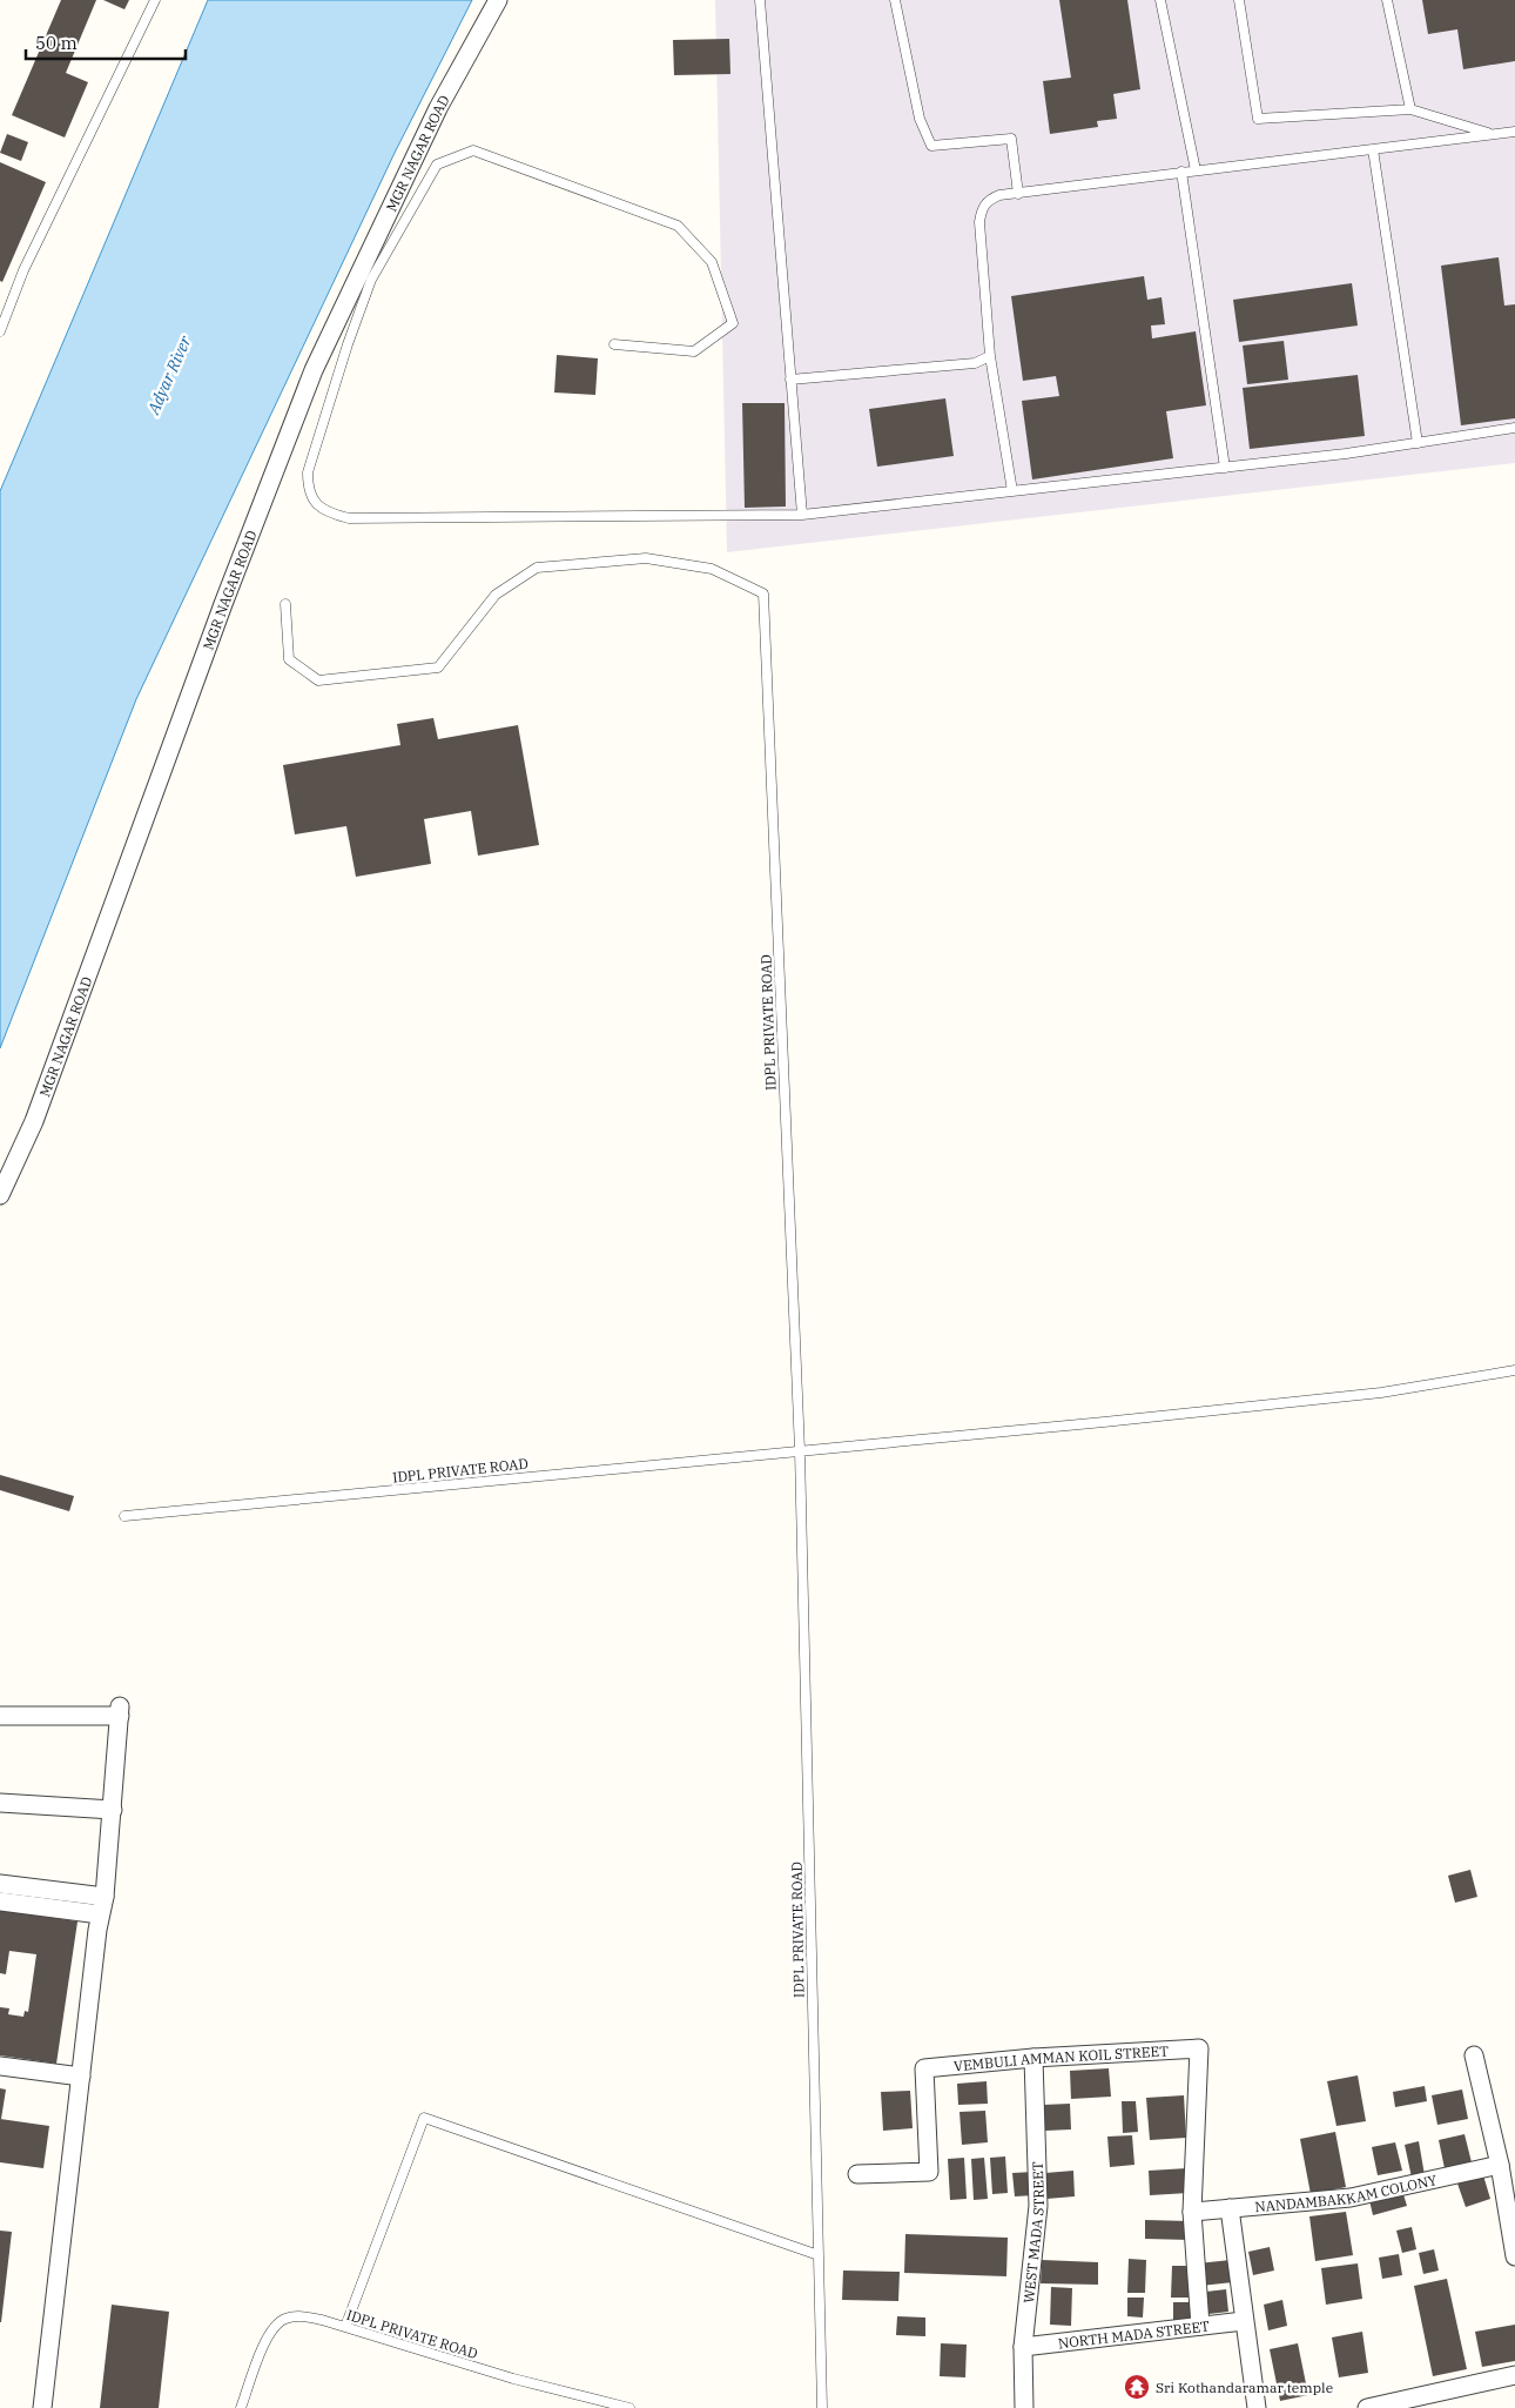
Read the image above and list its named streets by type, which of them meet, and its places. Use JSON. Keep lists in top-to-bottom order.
{
  "streets": {
    "street": [
      "MGR NAGAR ROAD",
      "VEMBULI AMMAN KOIL STREET",
      "NANDAMBAKKAM COLONY",
      "WEST MADA STREET",
      "NORTH MADA STREET"
    ],
    "lane": ["IDPL PRIVATE ROAD"]
  },
  "crossings": [
    ["VEMBULI AMMAN KOIL STREET", "NANDAMBAKKAM COLONY"],
    ["VEMBULI AMMAN KOIL STREET", "WEST MADA STREET"],
    ["WEST MADA STREET", "NORTH MADA STREET"]
  ],
  "water": ["Adyar River"],
  "places": {
    "temple": ["Sri Kothandaramar temple"]
  },
  "scale_bar": "50 m"
}
